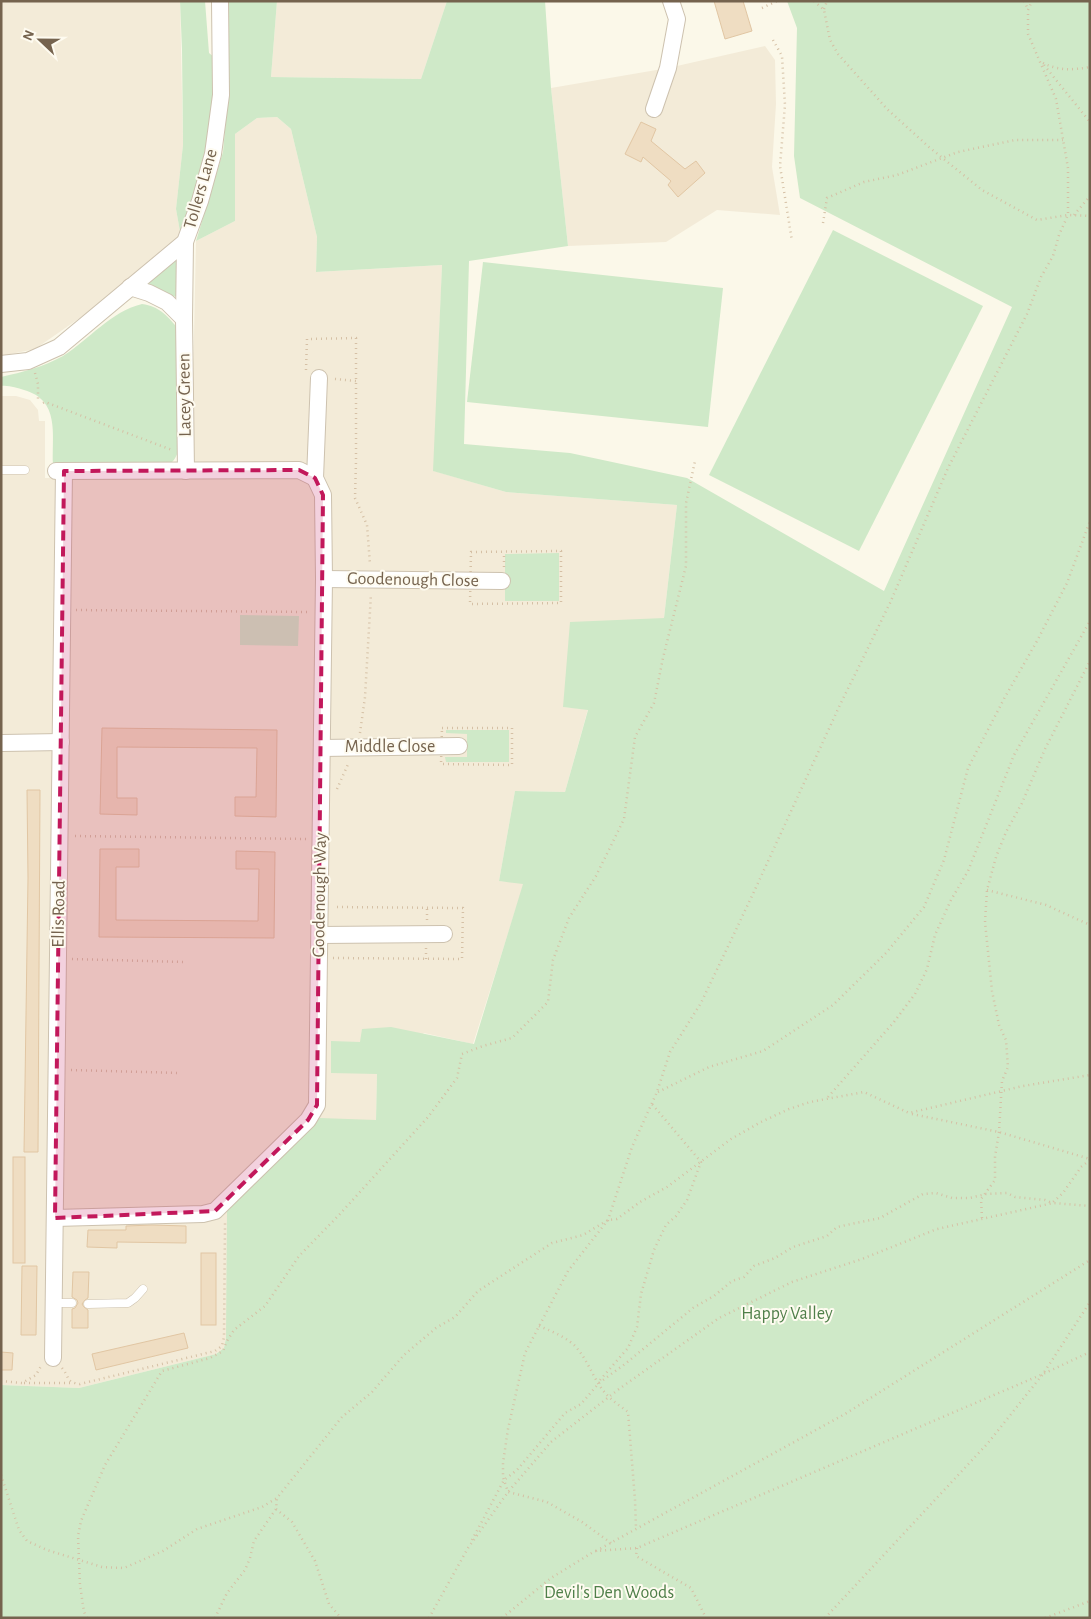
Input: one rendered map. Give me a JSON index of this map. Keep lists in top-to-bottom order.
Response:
{
  "streets": {
    "street": [
      "Tollers Lane",
      "Lacey Green",
      "Goodenough Close",
      "Middle Close",
      "Goodenough Way",
      "Ellis Road"
    ]
  },
  "crossings": [
    ["Tollers Lane", "Lacey Green"],
    ["Lacey Green", "Ellis Road"],
    ["Goodenough Close", "Goodenough Way"],
    ["Middle Close", "Goodenough Way"],
    ["Goodenough Way", "Ellis Road"]
  ],
  "parks": ["Happy Valley", "Devil's Den Woods"],
  "north": "left"
}
